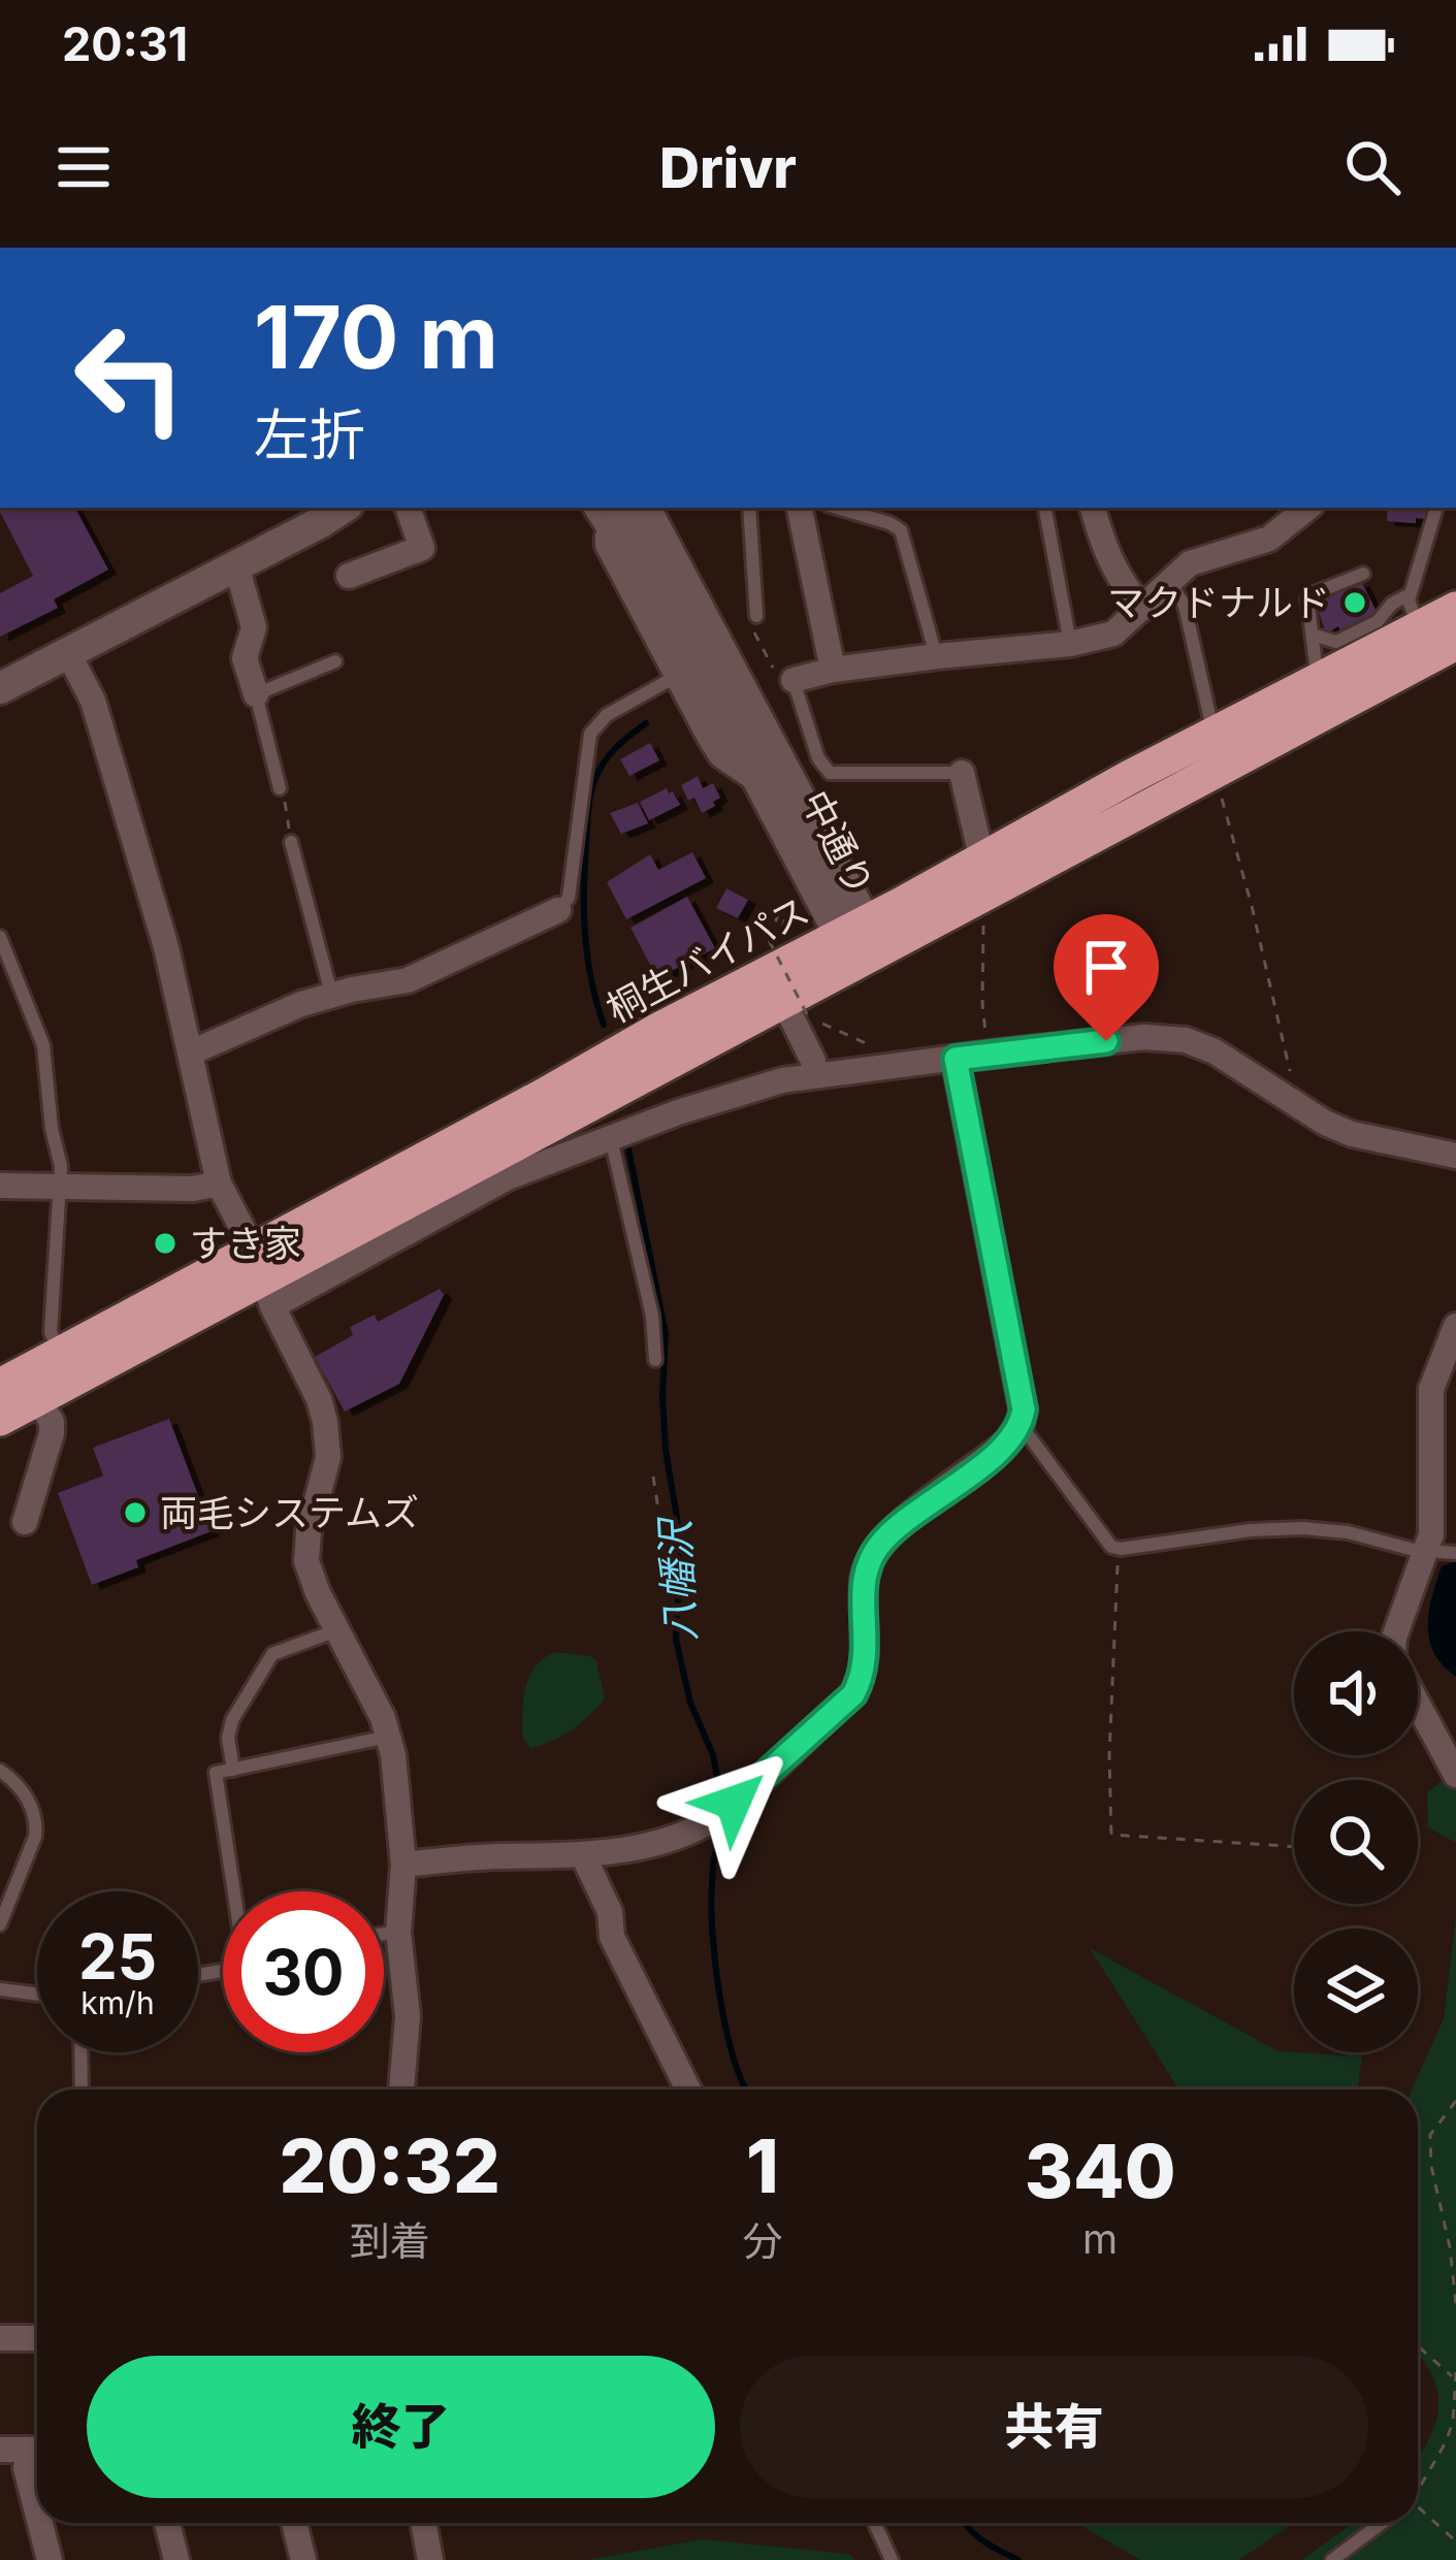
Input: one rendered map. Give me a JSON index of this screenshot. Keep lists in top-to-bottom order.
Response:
{
  "streets": {
    "highway": ["桐生バイパス"],
    "street": ["中通り"]
  },
  "crossings": [
    ["中通り", "桐生バイパス"]
  ],
  "water": ["八幡沢"],
  "places": ["マクドナルド", "すき家", "両毛システムズ"],
  "page": {
    "status": "20:31",
    "header": "Drivr",
    "turn": ["170 m", "左折"],
    "speed": "25 km/h",
    "limit": "30",
    "eta": [
      "20:32",
      "到着",
      "1",
      "分",
      "340",
      "m"
    ],
    "buttons": ["終了", "共有"]
  }
}
